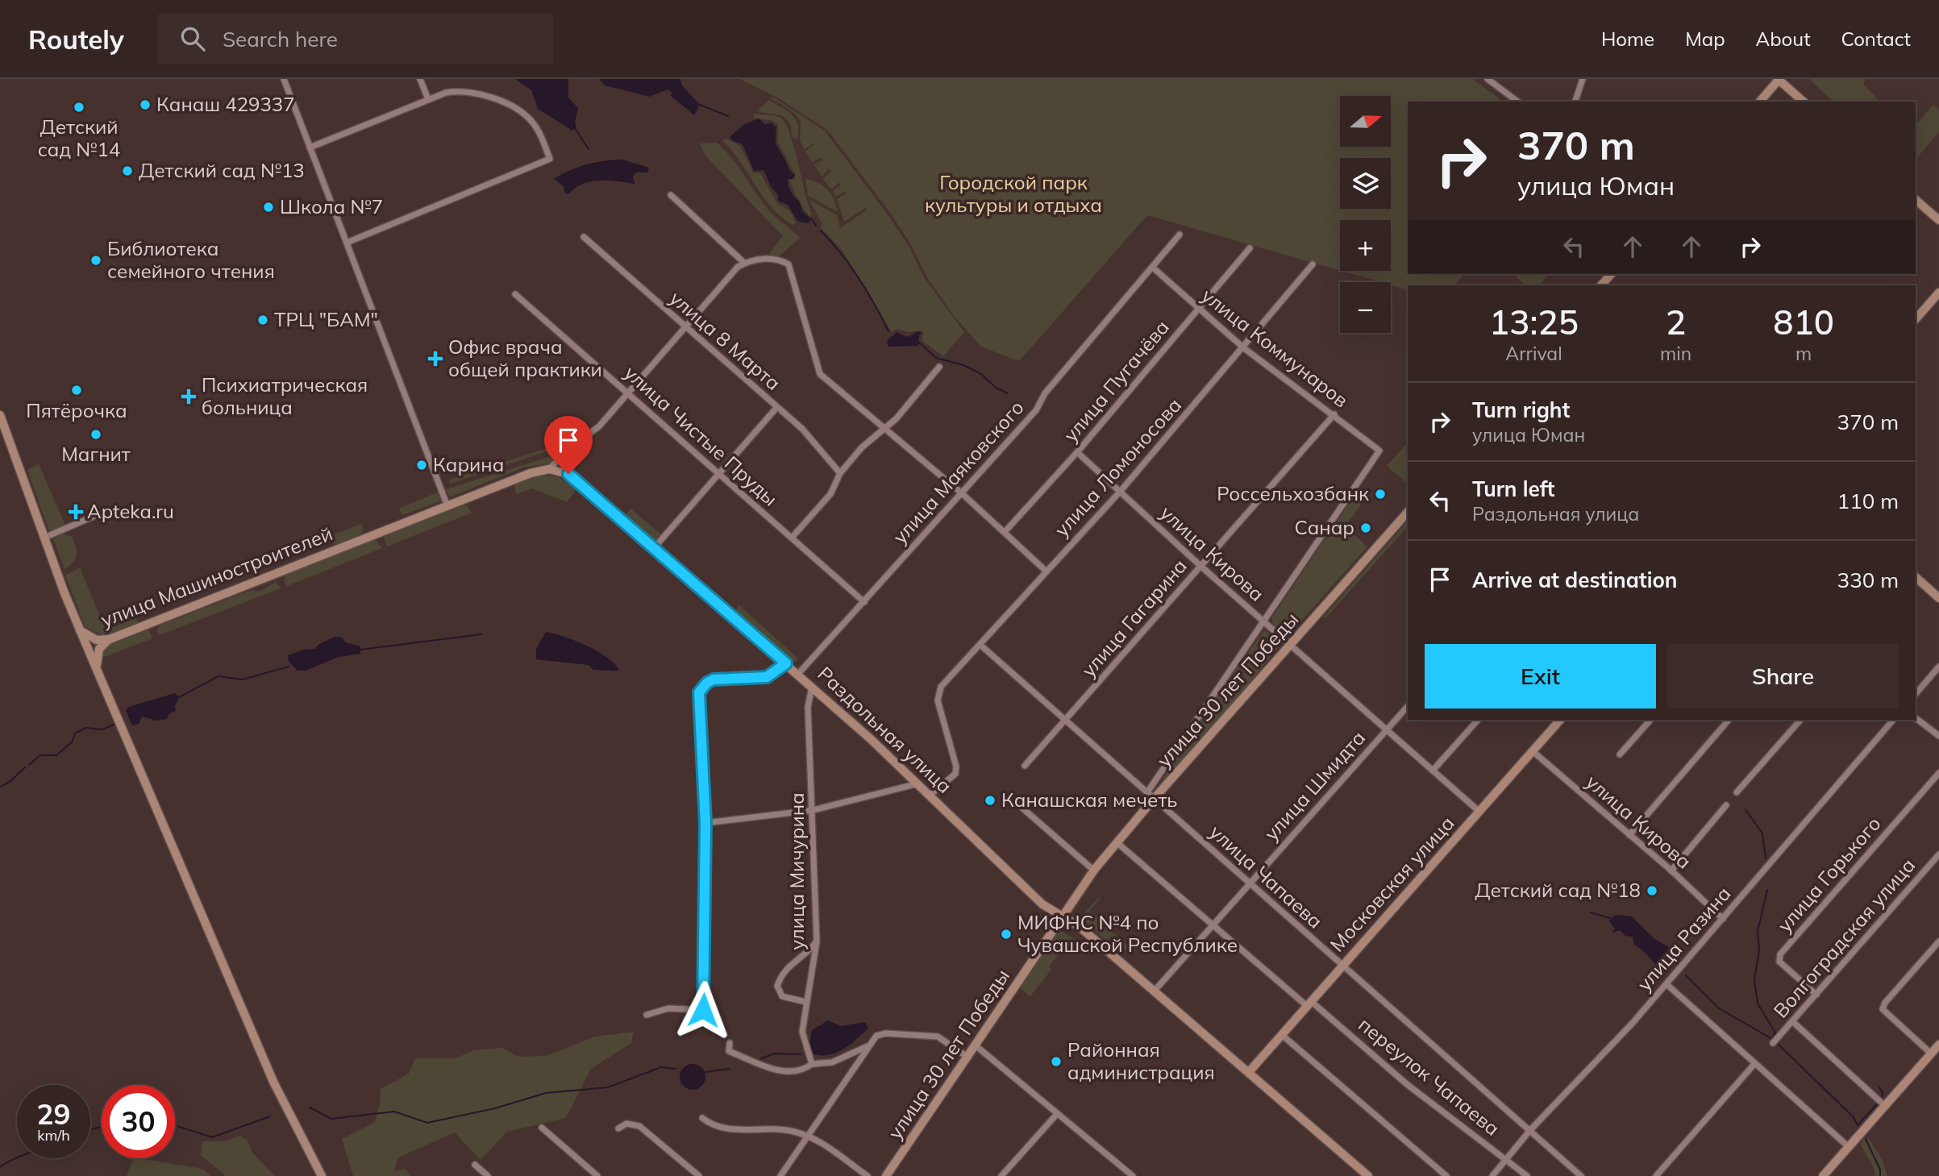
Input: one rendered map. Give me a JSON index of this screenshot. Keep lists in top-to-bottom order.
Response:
{
  "streets": {
    "street": [
      "улица 8 Марта",
      "улица Коммунаров",
      "улица Пугачёва",
      "улица Чистые Пруды",
      "улица Ломоносова",
      "улица Маяковского",
      "улица Кирова",
      "улица Машиностроителей",
      "улица Гагарина",
      "улица 30 лет Победы",
      "Раздольная улица",
      "улица Шмидта",
      "улица Мичурина",
      "улица Горького",
      "улица Чапаева",
      "Московская улица",
      "Волгоградская улица",
      "улица Разина",
      "переулок Чапаева"
    ]
  },
  "crossings": [
    ["улица Коммунаров", "улица Пугачёва"],
    ["улица Коммунаров", "улица Ломоносова"],
    ["улица Коммунаров", "улица Маяковского"],
    ["улица Коммунаров", "улица Гагарина"],
    ["улица Коммунаров", "улица 30 лет Победы"],
    ["улица Пугачёва", "улица Кирова"],
    ["улица Чистые Пруды", "улица Маяковского"],
    ["улица Ломоносова", "улица Кирова"],
    ["улица Ломоносова", "Раздольная улица"],
    ["улица Ломоносова", "улица Чапаева"],
    ["улица Маяковского", "Раздольная улица"],
    ["улица Кирова", "улица Гагарина"],
    ["улица Кирова", "улица 30 лет Победы"],
    ["улица Кирова", "улица Шмидта"],
    ["улица Кирова", "Московская улица"],
    ["улица Кирова", "улица Разина"],
    ["улица Машиностроителей", "Раздольная улица"],
    ["улица Гагарина", "улица Чапаева"],
    ["улица 30 лет Победы", "Раздольная улица"],
    ["улица 30 лет Победы", "улица Чапаева"],
    ["улица 30 лет Победы", "переулок Чапаева"],
    ["Раздольная улица", "улица Шмидта"],
    ["Раздольная улица", "улица Мичурина"],
    ["Раздольная улица", "Московская улица"],
    ["улица Шмидта", "улица Чапаева"],
    ["улица Шмидта", "переулок Чапаева"],
    ["улица Горького", "Волгоградская улица"],
    ["улица Чапаева", "Московская улица"],
    ["улица Чапаева", "улица Разина"],
    ["Московская улица", "переулок Чапаева"],
    ["улица Разина", "переулок Чапаева"]
  ],
  "parks": ["Городской парк культуры и отдыха"],
  "places": {
    "other": [
      "Канаш 429337",
      "Детский сад №14",
      "Детский сад №13",
      "Школа №7",
      "Библиотека семейного чтения",
      "ТРЦ \"БАМ\"",
      "Пятёрочка",
      "Магнит",
      "Карина",
      "Россельхозбанк",
      "Санар",
      "Канашская мечеть",
      "Детский сад №18",
      "МИФНС №4 по Чувашской Республике",
      "Районная администрация"
    ],
    "health": ["Офис врача общей практики", "Психиатрическая больница", "Apteka.ru"]
  },
  "north": "right",
  "page": {
    "header": "Routely",
    "search": "Search here",
    "nav": [
      "Home",
      "Map",
      "About",
      "Contact"
    ],
    "map_buttons": ["+", "−"],
    "turn": ["370 m", "улица Юман"],
    "eta": [
      "13:25",
      "Arrival",
      "2",
      "min",
      "810",
      "m"
    ],
    "list": [
      {
        "name": "Turn right",
        "note": "улица Юман",
        "value": "370 m"
      },
      {
        "name": "Turn left",
        "note": "Раздольная улица",
        "value": "110 m"
      },
      {
        "name": "Arrive at destination",
        "value": "330 m"
      }
    ],
    "buttons": ["Exit", "Share"],
    "speed": "29 km/h",
    "limit": "30"
  }
}
